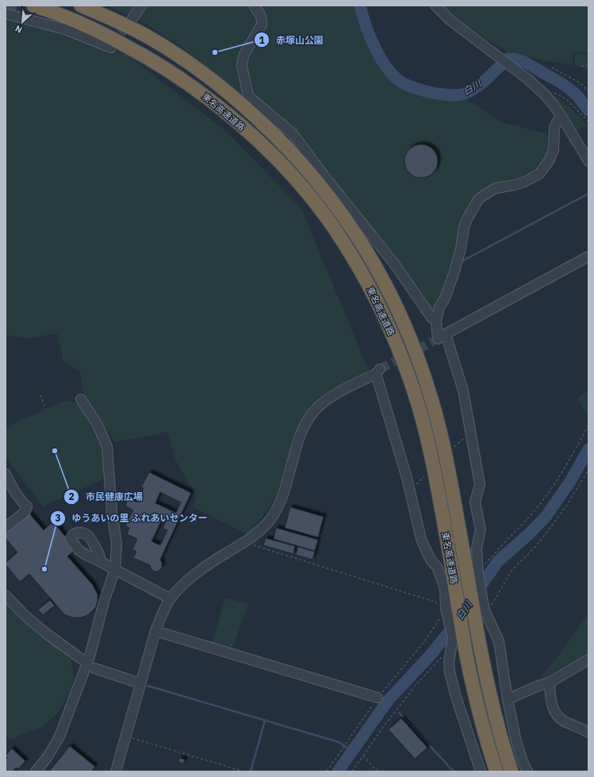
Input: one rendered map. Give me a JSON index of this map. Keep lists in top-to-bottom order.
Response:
{
  "streets": {
    "highway": ["東名高速道路"]
  },
  "water": ["白川"],
  "places": ["赤塚山公園", "市民健康広場", "ゆうあいの里 ふれあいセンター"],
  "north": "bottom left"
}
